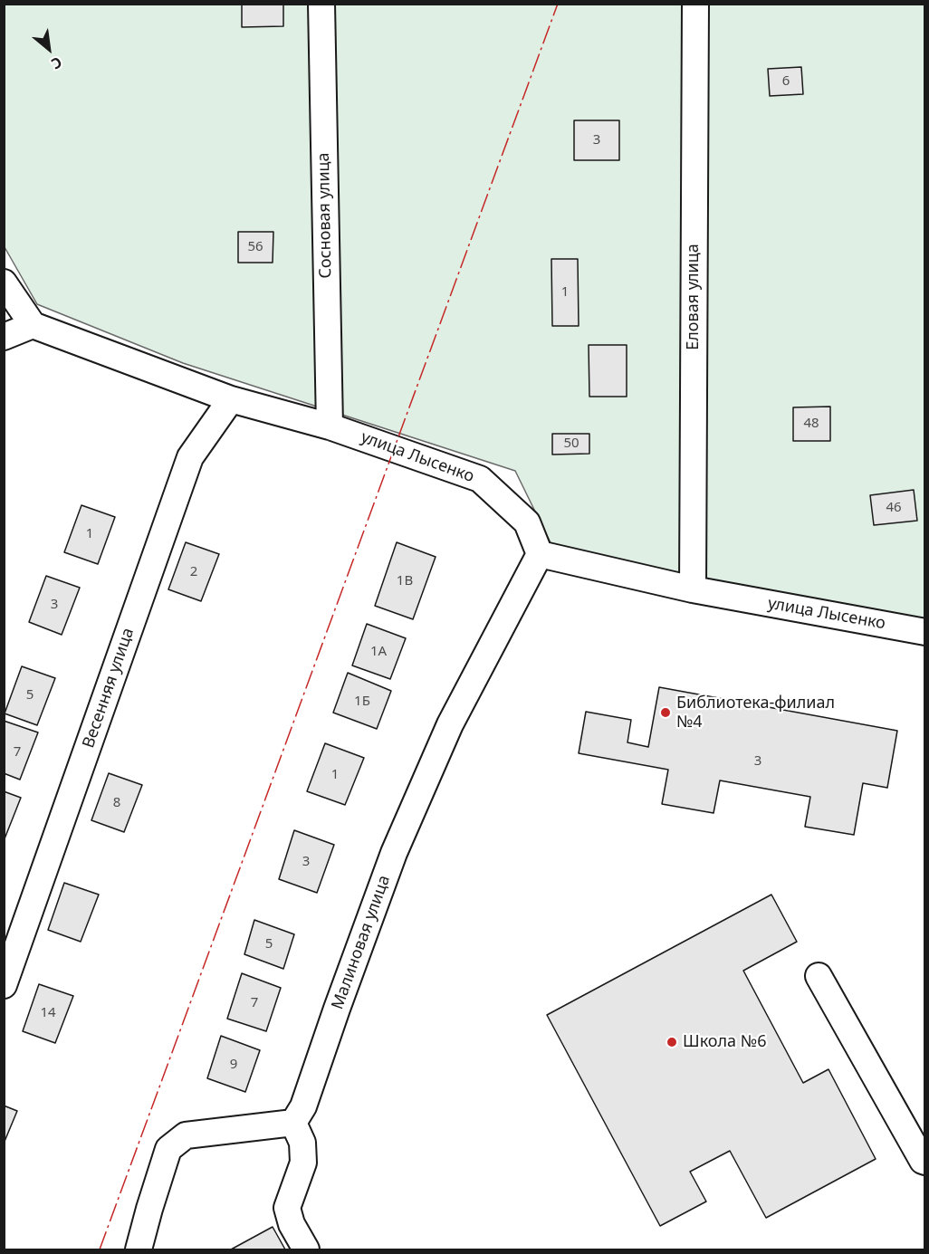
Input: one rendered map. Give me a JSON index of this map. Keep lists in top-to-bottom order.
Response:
{
  "streets": {
    "street": [
      "Сосновая улица",
      "Еловая улица",
      "улица Лысенко",
      "Весенняя улица",
      "Малиновая улица"
    ]
  },
  "crossings": [
    ["Сосновая улица", "улица Лысенко"],
    ["Еловая улица", "улица Лысенко"],
    ["улица Лысенко", "Весенняя улица"],
    ["улица Лысенко", "Малиновая улица"]
  ],
  "places": ["Библиотека-филиал №4", "Школа №6"],
  "house_numbers": [
    "6",
    "3",
    "56",
    "1",
    "48",
    "50",
    "46",
    "1",
    "2",
    "1В",
    "3",
    "1А",
    "5",
    "1Б",
    "7",
    "3",
    "1",
    "8",
    "3",
    "5",
    "7",
    "14",
    "9"
  ],
  "north": "bottom right"
}
